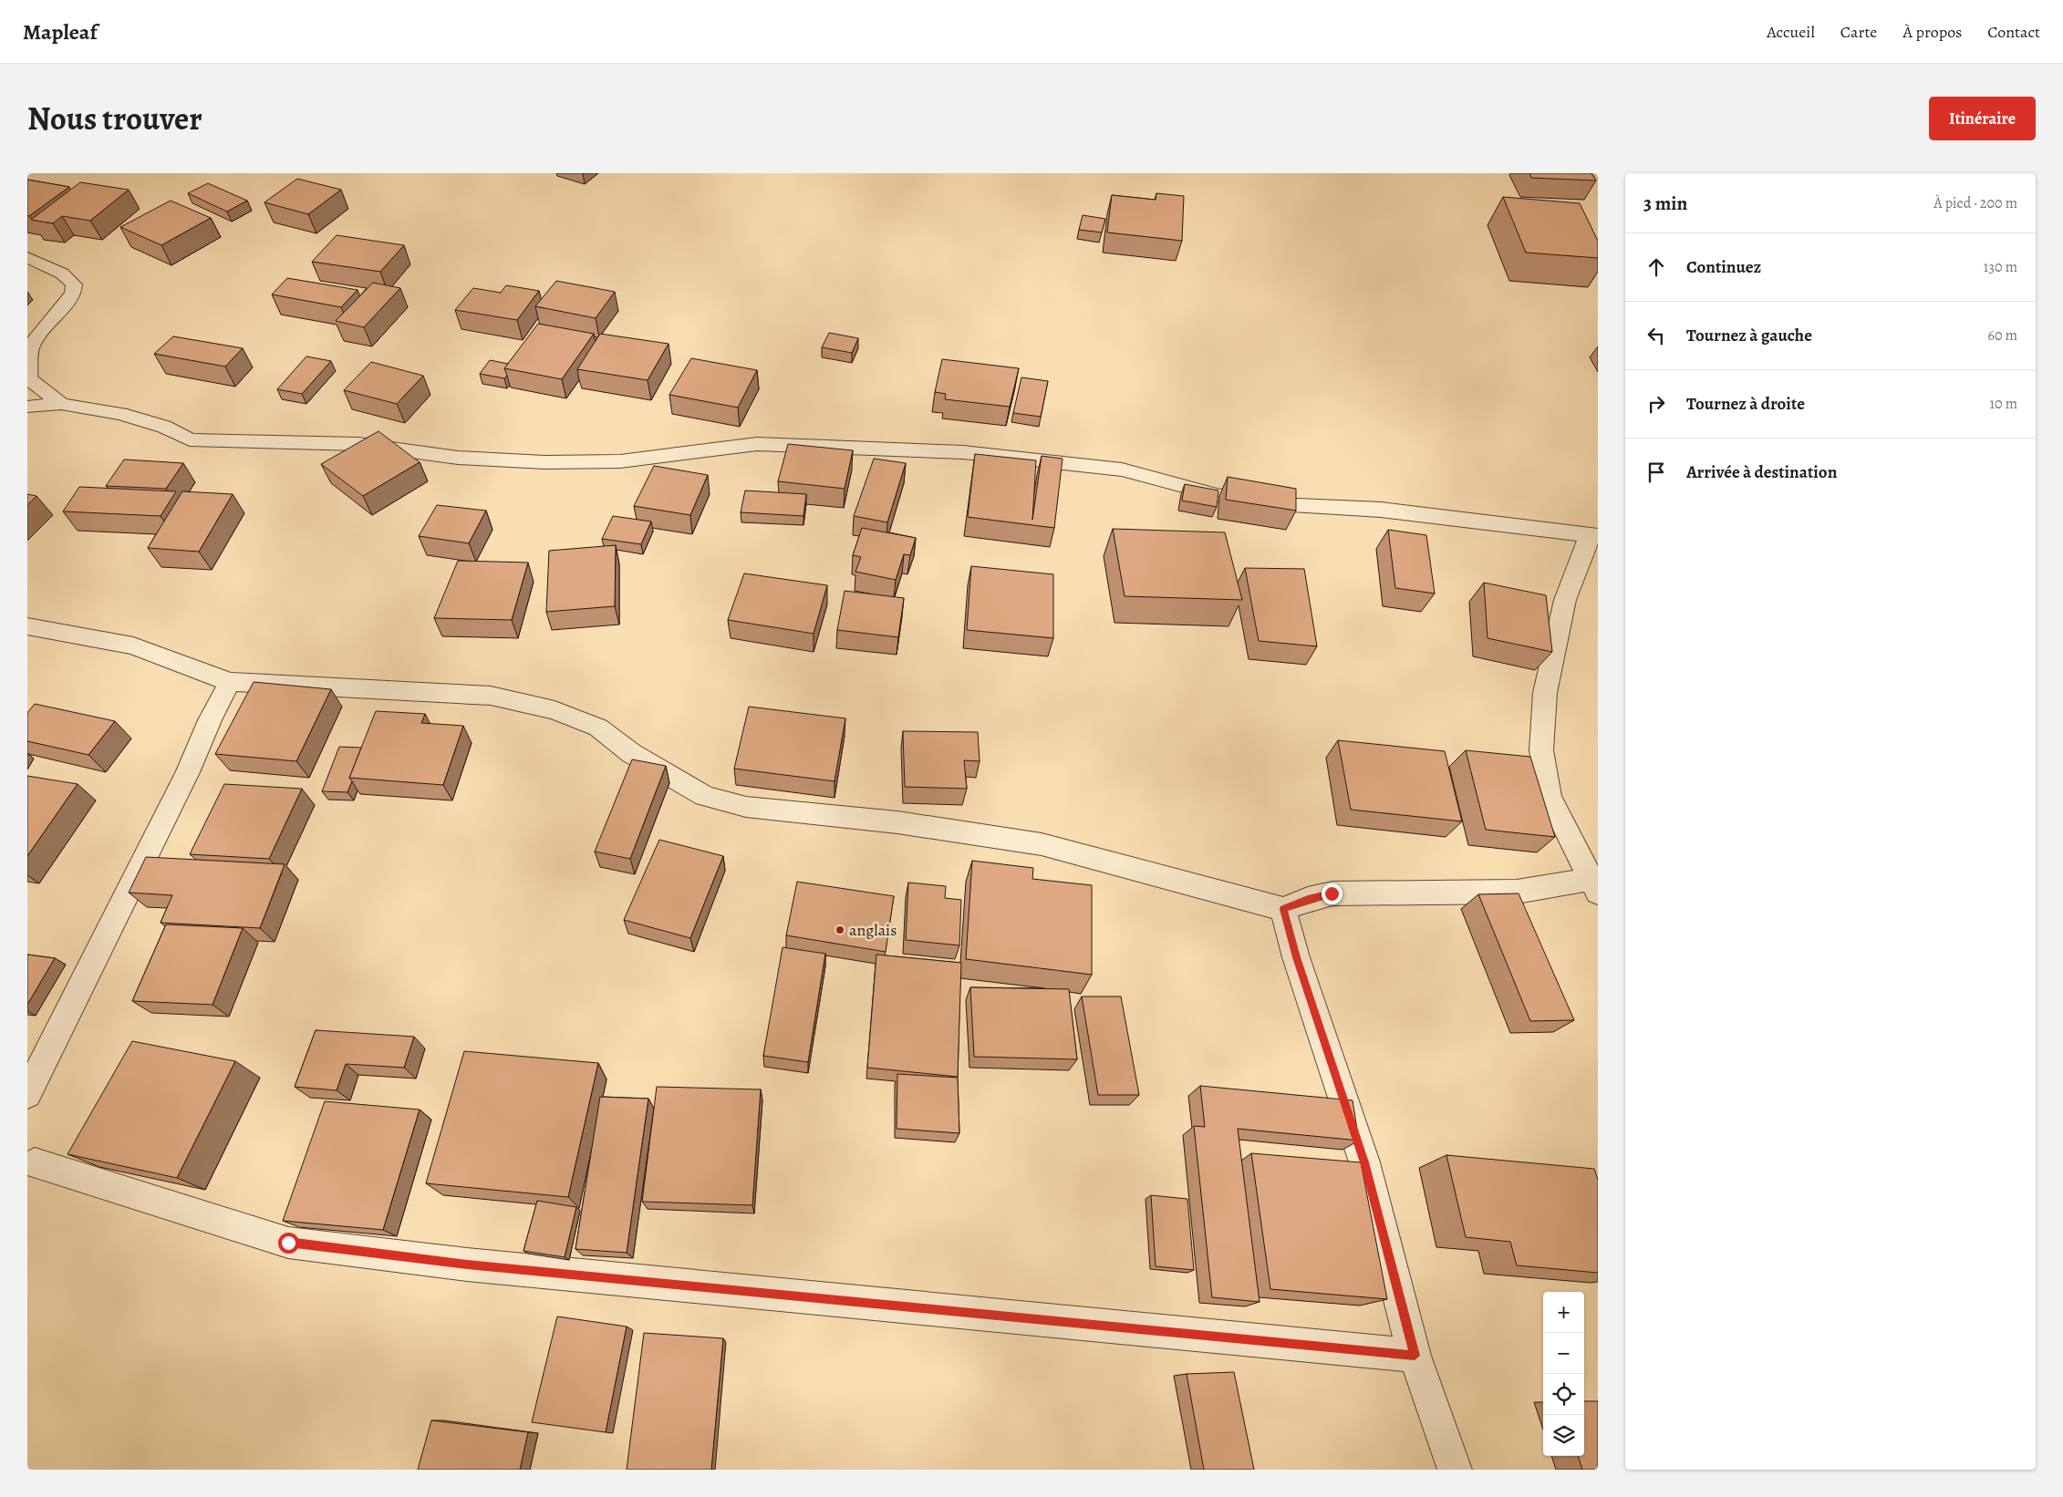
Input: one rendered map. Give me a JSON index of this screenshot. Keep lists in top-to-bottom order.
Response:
{
  "places": ["anglais"],
  "page": {
    "header": "Mapleaf",
    "nav": [
      "Accueil",
      "Carte",
      "À propos",
      "Contact"
    ],
    "title": "Nous trouver",
    "buttons": "Itinéraire",
    "heading": ["3 min", "À pied · 200 m"],
    "list": [
      ["Continuez", "130 m"],
      ["Tournez à gauche", "60 m"],
      ["Tournez à droite", "10 m"],
      "Arrivée à destination"
    ],
    "map_buttons": ["+", "−"]
  }
}
